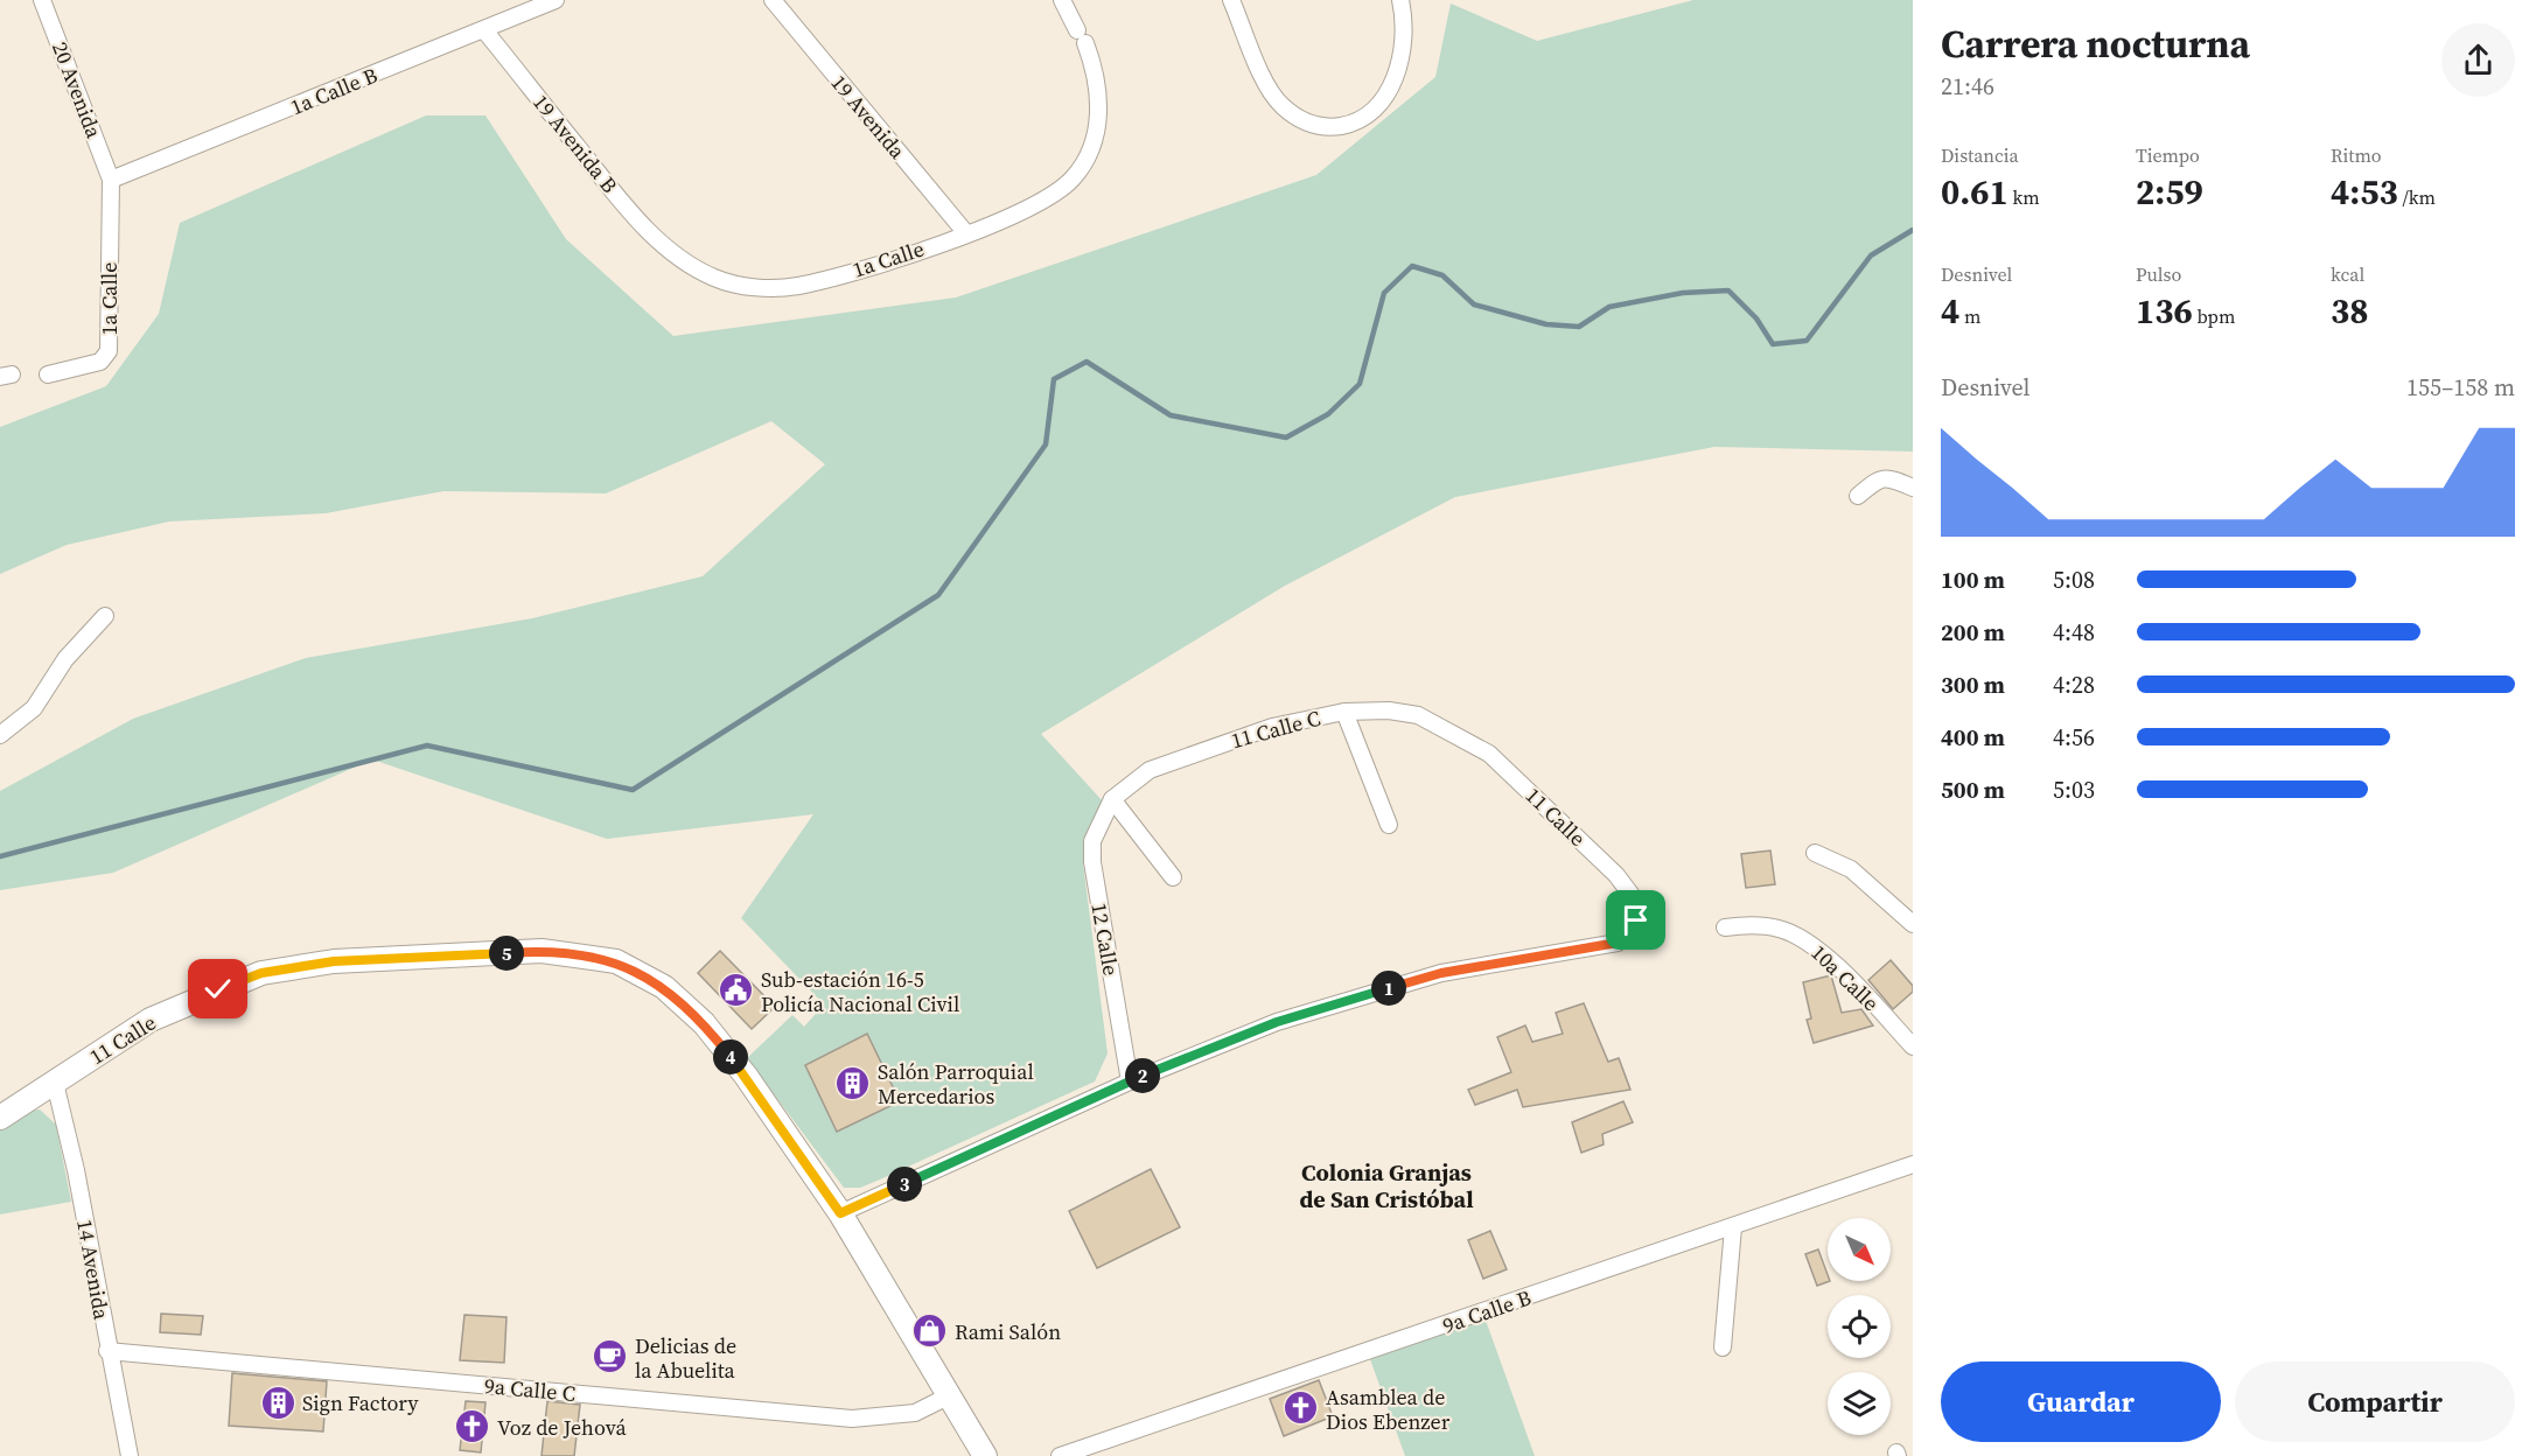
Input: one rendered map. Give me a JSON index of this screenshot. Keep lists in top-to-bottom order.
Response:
{
  "streets": {
    "street": [
      "20 Avenida",
      "1a Calle B",
      "19 Avenida",
      "19 Avenida B",
      "1a Calle",
      "11 Calle C",
      "11 Calle",
      "12 Calle",
      "10a Calle",
      "14 Avenida",
      "9a Calle B",
      "9a Calle C"
    ]
  },
  "crossings": [
    ["20 Avenida", "1a Calle B"],
    ["20 Avenida", "1a Calle"],
    ["1a Calle B", "19 Avenida B"],
    ["1a Calle B", "1a Calle"],
    ["19 Avenida", "1a Calle"],
    ["19 Avenida B", "1a Calle"],
    ["11 Calle C", "11 Calle"],
    ["11 Calle C", "12 Calle"],
    ["11 Calle", "12 Calle"],
    ["11 Calle", "14 Avenida"],
    ["11 Calle", "9a Calle C"],
    ["14 Avenida", "9a Calle C"]
  ],
  "districts": ["Colonia Granjas de San Cristóbal"],
  "places": {
    "public building": ["Sub-estación 16-5 Policía Nacional Civil"],
    "building": ["Salón Parroquial Mercedarios", "Sign Factory"],
    "shop": ["Rami Salón"],
    "cafe": ["Delicias de la Abuelita"],
    "church": ["Asamblea de Dios Ebenzer", "Voz de Jehová"]
  },
  "north": "bottom right",
  "page": {
    "heading": ["Carrera nocturna", "21:46"],
    "stats": [
      ["Distancia", "0.61 km"],
      ["Tiempo", "2:59"],
      ["Ritmo", "4:53 /km"],
      ["Desnivel", "4 m"],
      ["Pulso", "136 bpm"],
      ["kcal", "38"]
    ],
    "chart": ["Desnivel", "155–158 m"],
    "list": [
      {
        "name": "100 m",
        "note": "5:08"
      },
      {
        "name": "200 m",
        "note": "4:48"
      },
      {
        "name": "300 m",
        "note": "4:28"
      },
      {
        "name": "400 m",
        "note": "4:56"
      },
      {
        "name": "500 m",
        "note": "5:03"
      }
    ],
    "pins": [
      "5",
      "1",
      "4",
      "2",
      "3"
    ],
    "buttons": ["Guardar", "Compartir"]
  }
}
